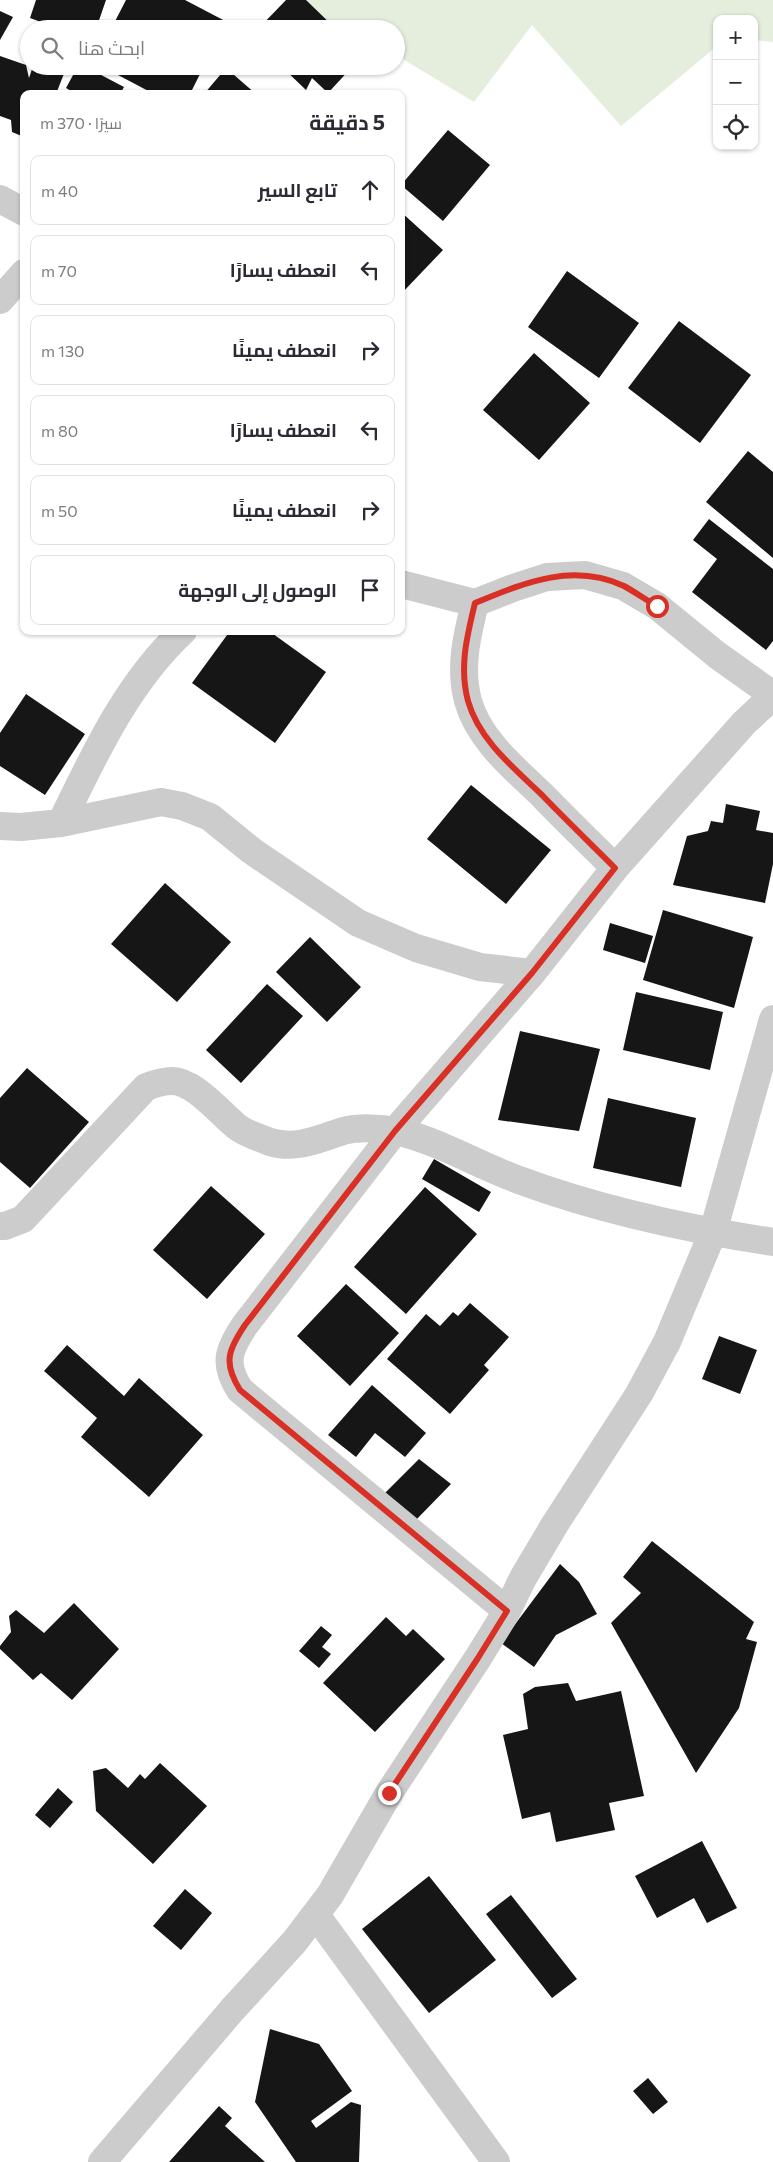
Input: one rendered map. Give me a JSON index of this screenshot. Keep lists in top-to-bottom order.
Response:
{
  "page": {
    "map_buttons": ["+", "−"],
    "search": "ابحث هنا",
    "heading": ["5 دقيقة", "سيرًا · 370 m"],
    "list": [
      ["تابع السير", "40 m"],
      ["انعطف يسارًا", "70 m"],
      ["انعطف يمينًا", "130 m"],
      ["انعطف يسارًا", "80 m"],
      ["انعطف يمينًا", "50 m"],
      "الوصول إلى الوجهة"
    ]
  }
}
